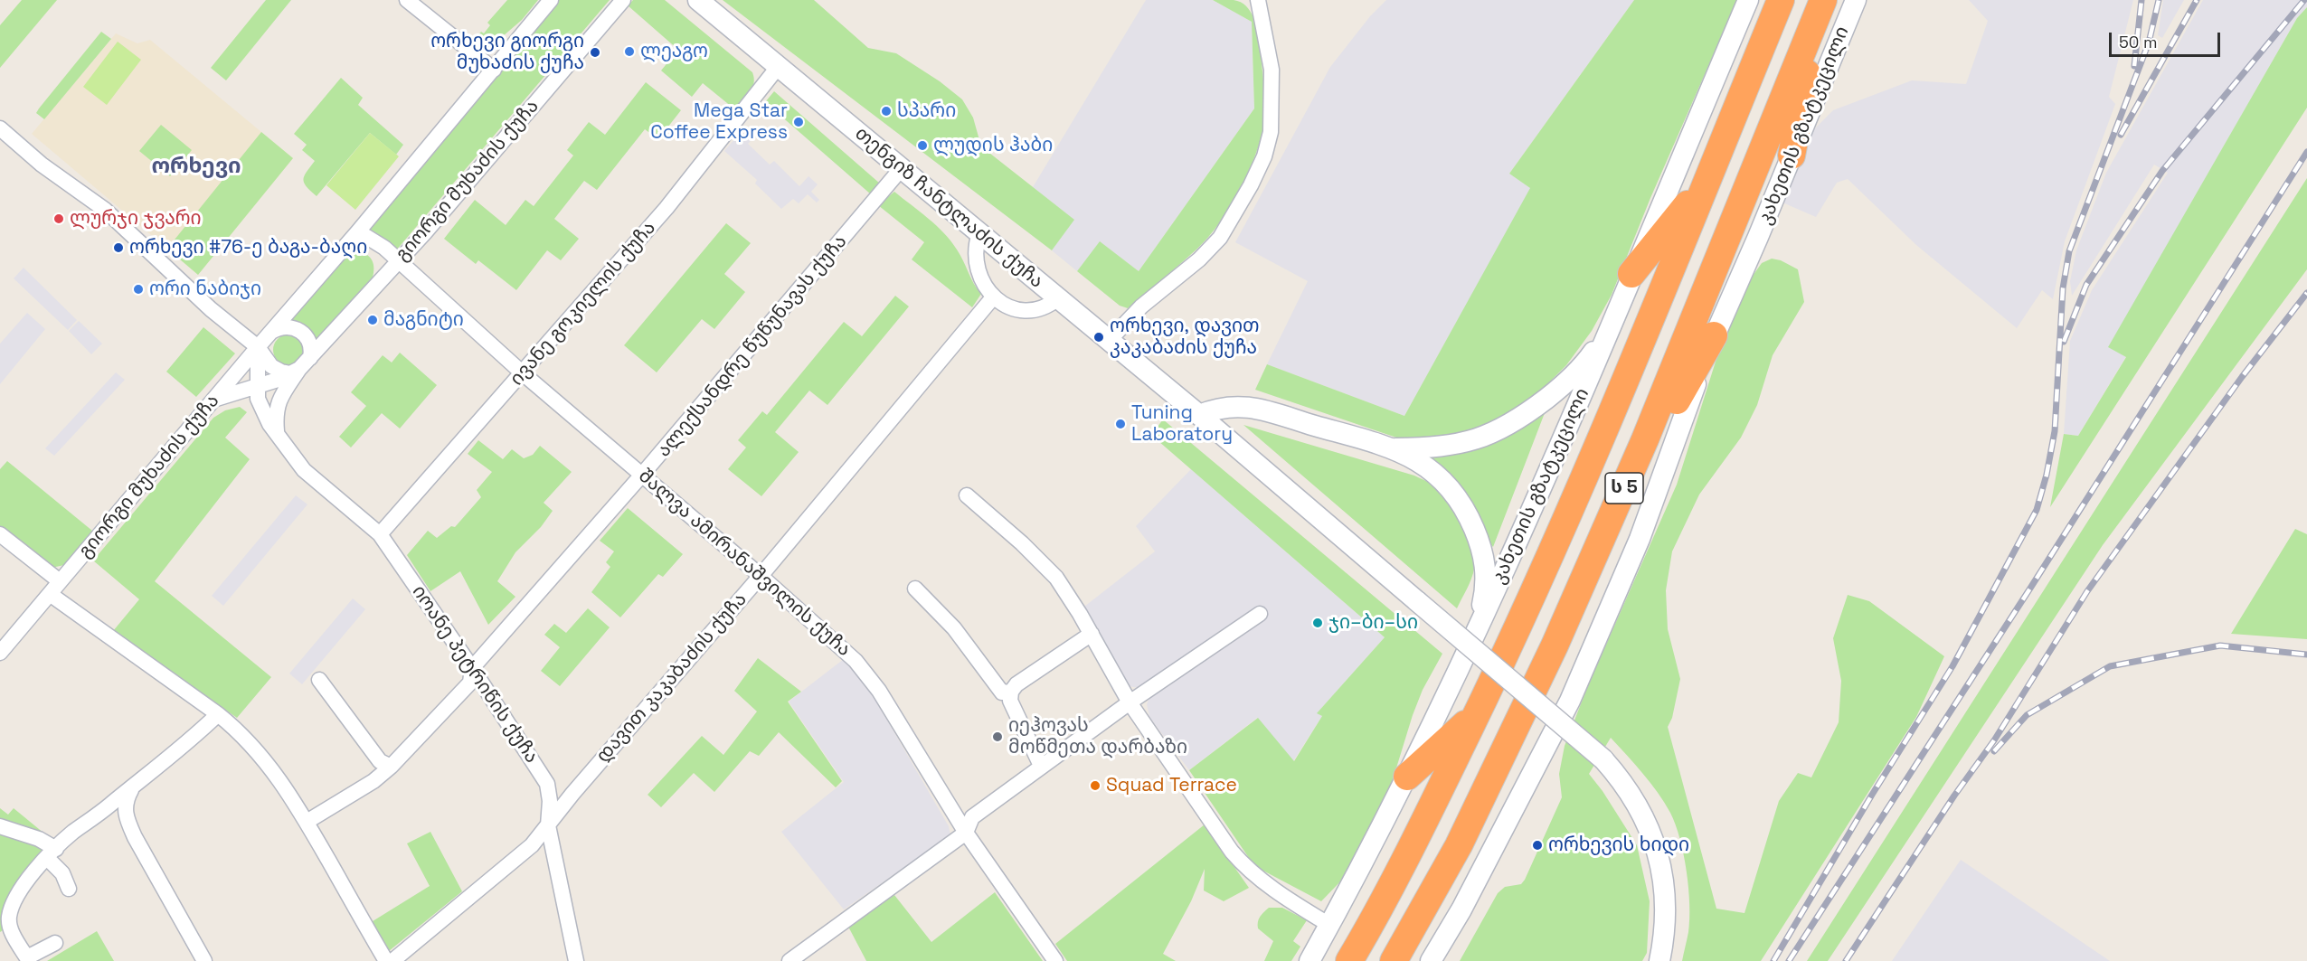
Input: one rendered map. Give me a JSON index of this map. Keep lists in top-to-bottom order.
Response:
{
  "streets": {
    "highway": ["კახეთის გზატკეცილი", "ს 5"],
    "street": [
      "გიორგი მუხაძის ქუჩა",
      "თენგიზ ჩანტლაძის ქუჩა",
      "ივანე გოკიელის ქუჩა",
      "ალექსანდრე წუწუნავას ქუჩა",
      "შალვა ამირანაშვილის ქუჩა",
      "იოანე პეტრიწის ქუჩა",
      "დავით კაკაბაძის ქუჩა"
    ]
  },
  "crossings": [
    ["გიორგი მუხაძის ქუჩა", "შალვა ამირანაშვილის ქუჩა"],
    ["გიორგი მუხაძის ქუჩა", "იოანე პეტრიწის ქუჩა"],
    ["თენგიზ ჩანტლაძის ქუჩა", "ივანე გოკიელის ქუჩა"],
    ["თენგიზ ჩანტლაძის ქუჩა", "ალექსანდრე წუწუნავას ქუჩა"],
    ["ივანე გოკიელის ქუჩა", "შალვა ამირანაშვილის ქუჩა"],
    ["ივანე გოკიელის ქუჩა", "იოანე პეტრიწის ქუჩა"],
    ["ალექსანდრე წუწუნავას ქუჩა", "შალვა ამირანაშვილის ქუჩა"],
    ["ალექსანდრე წუწუნავას ქუჩა", "იოანე პეტრიწის ქუჩა"],
    ["შალვა ამირანაშვილის ქუჩა", "დავით კაკაბაძის ქუჩა"],
    ["იოანე პეტრიწის ქუჩა", "დავით კაკაბაძის ქუჩა"]
  ],
  "districts": ["ორხევი"],
  "places": [
    "ლეაგო",
    "ორხევი გიორგი მუხაძის ქუჩა",
    "სპარი",
    "Mega Star Coffee Express",
    "ლუდის ჰაბი",
    "ლურჯი ჯვარი",
    "ორხევი #76-ე ბაგა-ბაღი",
    "ორი ნაბიჯი",
    "მაგნიტი",
    "ორხევი, დავით კაკაბაძის ქუჩა",
    "Tuning Laboratory",
    "ჯი–ბი–სი",
    "იეჰოვას მოწმეთა დარბაზი",
    "Squad Terrace",
    "ორხევის ხიდი"
  ],
  "scale_bar": "50 m"
}
